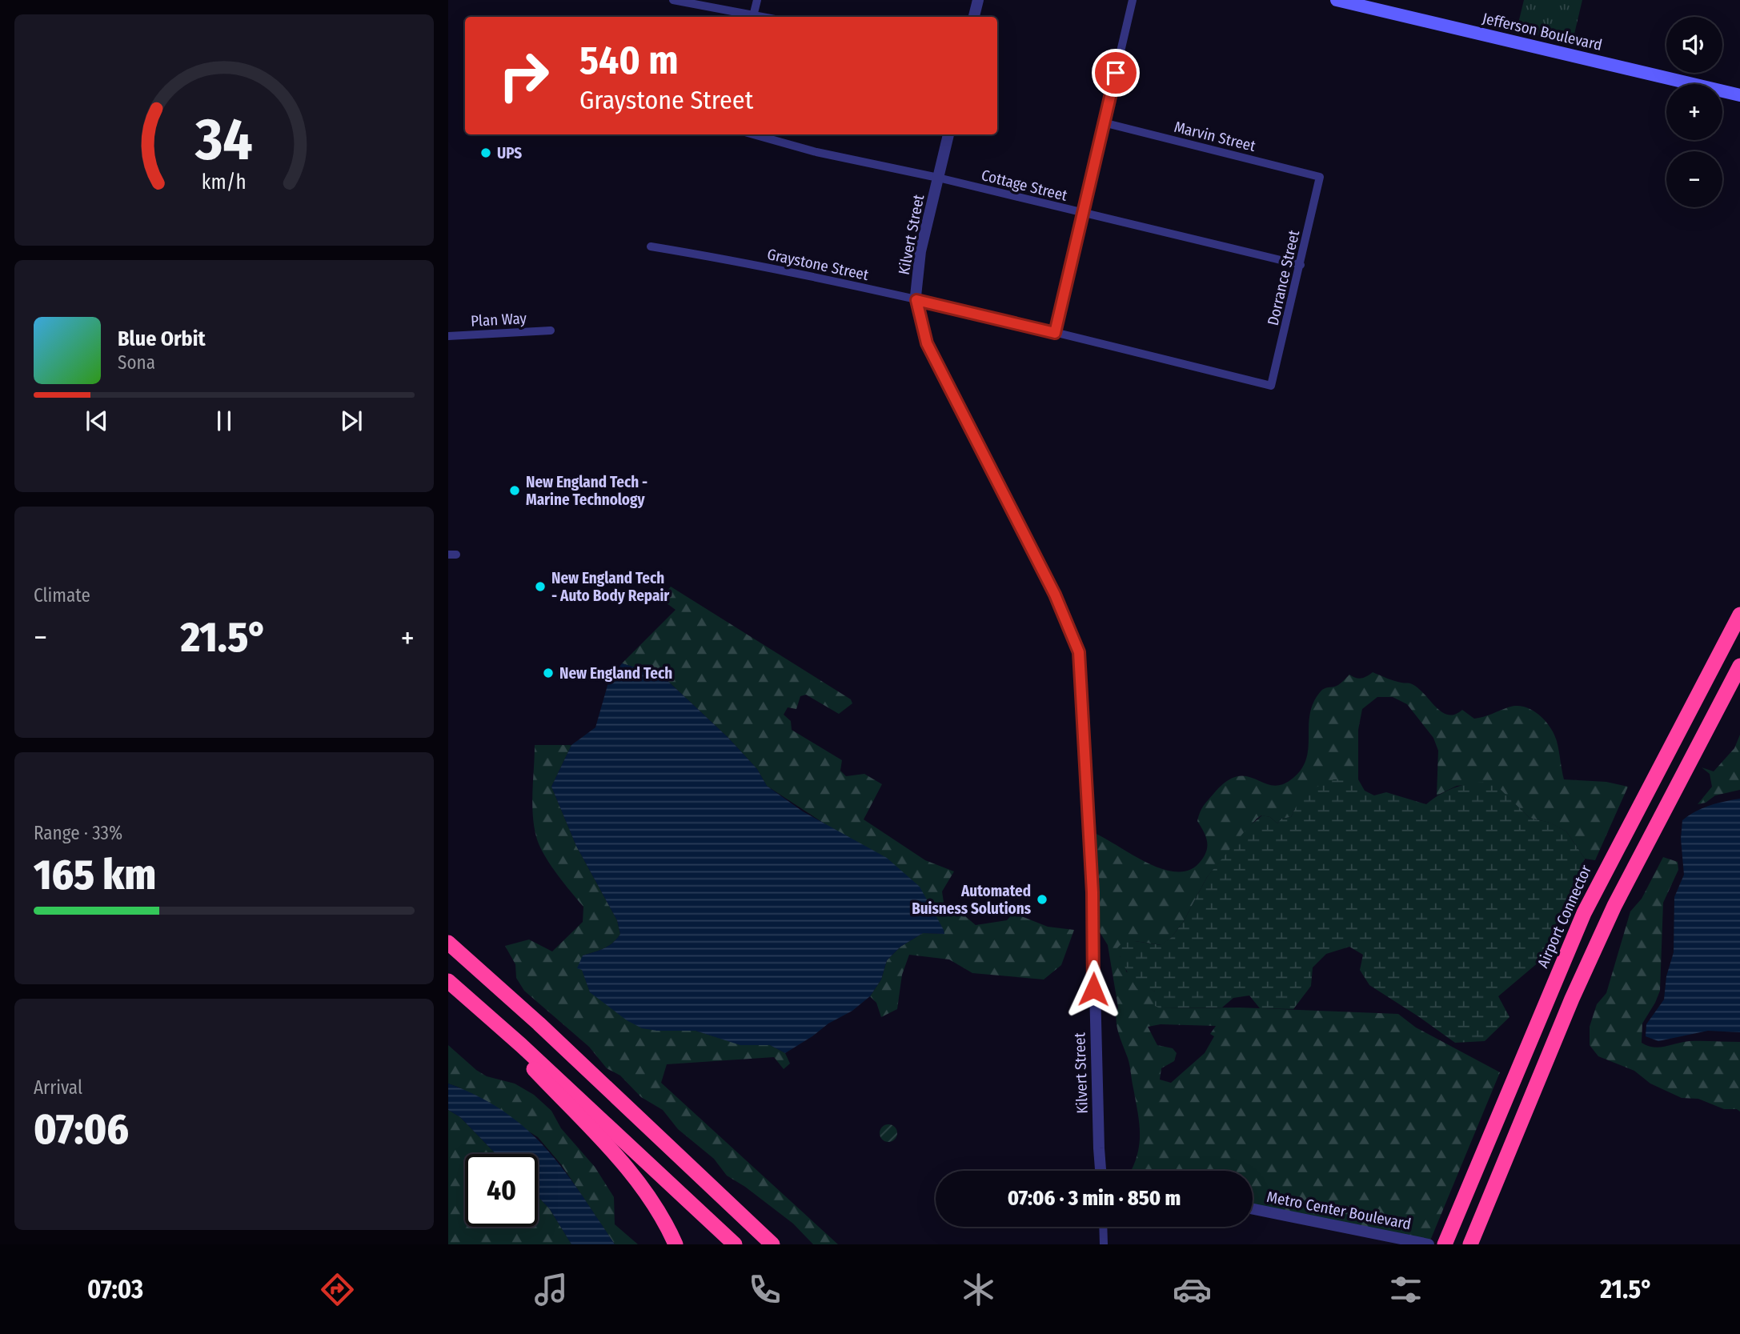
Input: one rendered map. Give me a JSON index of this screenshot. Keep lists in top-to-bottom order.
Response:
{
  "streets": {
    "highway": ["Airport Connector"],
    "main road": ["Jefferson Boulevard"],
    "street": [
      "Marvin Street",
      "Cottage Street",
      "Kilvert Street",
      "Graystone Street",
      "Dorrance Street",
      "Plan Way",
      "Metro Center Boulevard"
    ]
  },
  "crossings": [
    ["Marvin Street", "Dorrance Street"],
    ["Cottage Street", "Kilvert Street"],
    ["Cottage Street", "Dorrance Street"],
    ["Kilvert Street", "Graystone Street"],
    ["Graystone Street", "Dorrance Street"]
  ],
  "places": [
    "UPS",
    "New England Tech - Marine Technology",
    "New England Tech - Auto Body Repair",
    "New England Tech",
    "Automated Buisness Solutions"
  ],
  "page": {
    "map_buttons": ["+", "−"],
    "turn": ["540 m", "Graystone Street"],
    "song": ["Blue Orbit", "Sona"],
    "tile": [
      "Climate",
      ["Range · 33%", "165 km"],
      ["Arrival", "07:06"]
    ],
    "heat": ["−", "21.5°", "+"],
    "limit": "40",
    "trip": "07:06 · 3 min · 850 m",
    "tabs": ["07:03", "21.5°"],
    "gauge": ["34", "km/h"]
  }
}
